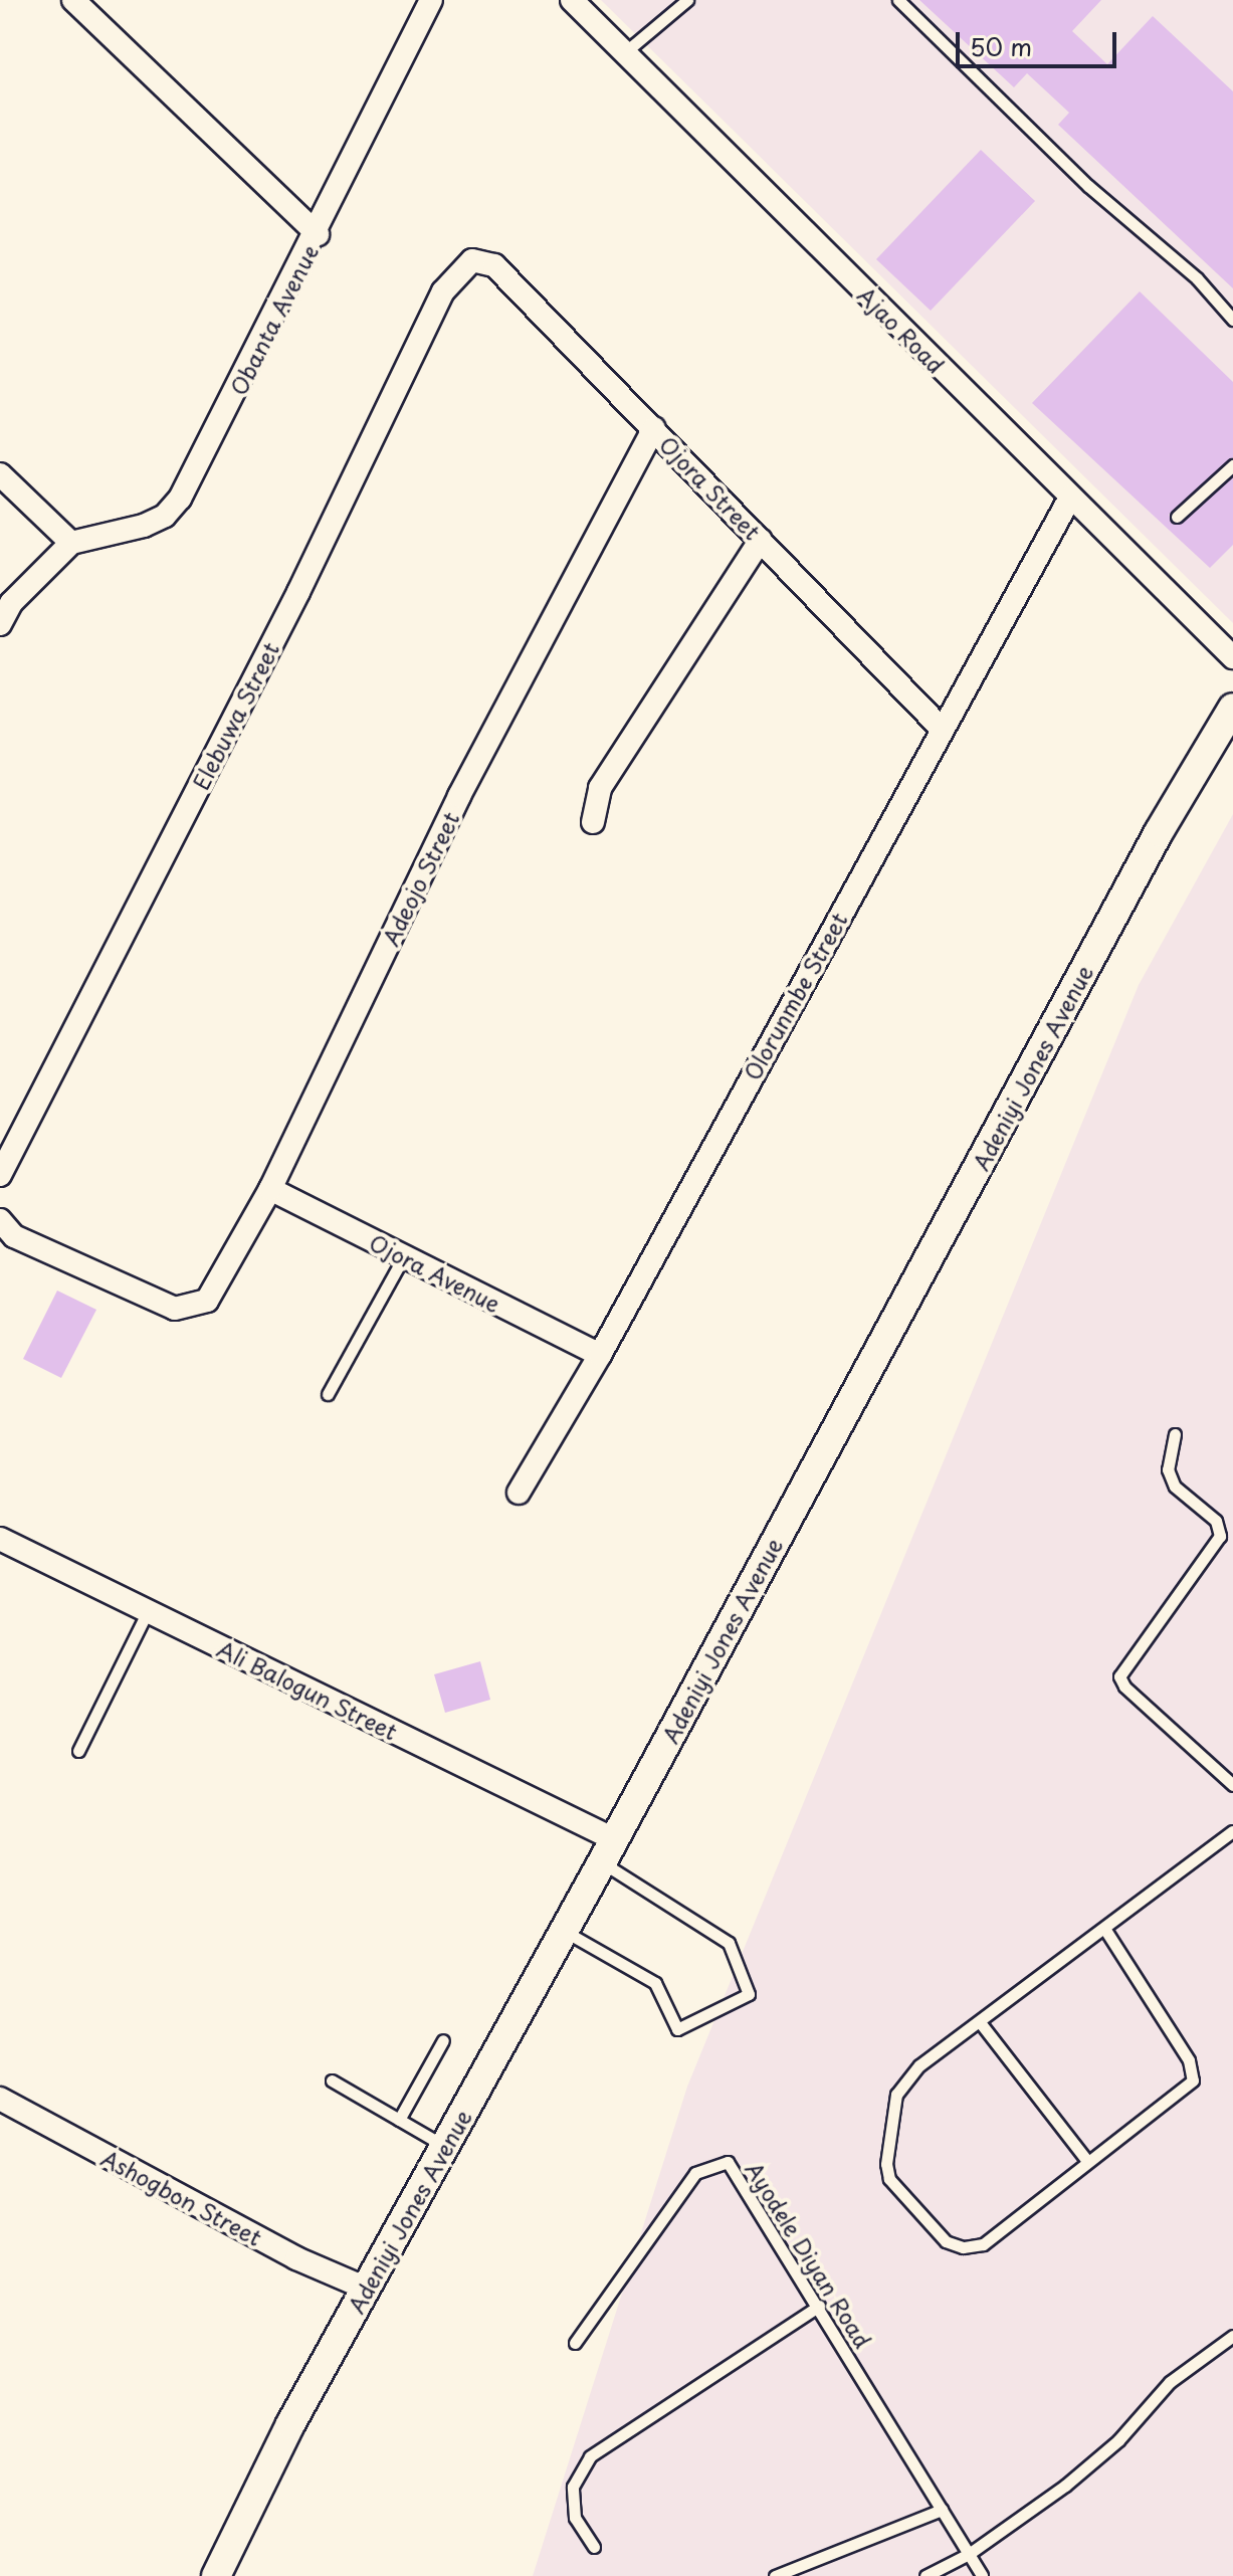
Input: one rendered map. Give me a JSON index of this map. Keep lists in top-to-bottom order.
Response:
{
  "streets": {
    "street": [
      "Obanta Avenue",
      "Ajao Road",
      "Ojora Street",
      "Elebuwa Street",
      "Adeojo Street",
      "Olorunmbe Street",
      "Adeniyi Jones Avenue",
      "Ojora Avenue",
      "Ali Balogun Street",
      "Ashogbon Street"
    ],
    "lane": ["Ayodele Diyan Road"]
  },
  "crossings": [
    ["Ajao Road", "Olorunmbe Street"],
    ["Ojora Street", "Elebuwa Street"],
    ["Ojora Street", "Adeojo Street"],
    ["Ojora Street", "Olorunmbe Street"],
    ["Adeojo Street", "Ojora Avenue"],
    ["Olorunmbe Street", "Ojora Avenue"],
    ["Adeniyi Jones Avenue", "Ali Balogun Street"],
    ["Adeniyi Jones Avenue", "Ashogbon Street"]
  ],
  "scale_bar": "50 m"
}
